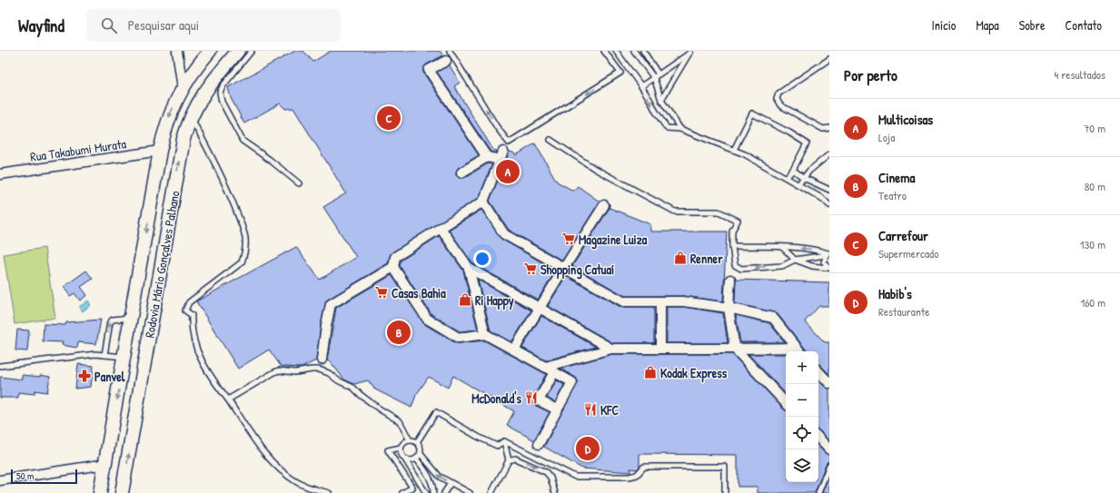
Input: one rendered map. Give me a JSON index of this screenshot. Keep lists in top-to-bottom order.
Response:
{
  "streets": {
    "main road": ["Rodovia Mário Gonçalves Palhano"],
    "street": ["Rua Takabumi Murata"]
  },
  "crossings": [
    ["Rua Takabumi Murata", "Rodovia Mário Gonçalves Palhano"]
  ],
  "places": {
    "supermarket": ["Magazine Luiza", "Shopping Catuaí", "Casas Bahia"],
    "shop": ["Renner", "Ri Happy", "Kodak Express"],
    "pharmacy": ["Panvel"],
    "restaurant": ["McDonald's", "KFC"]
  },
  "scale_bar": "50 m",
  "page": {
    "header": "Wayfind",
    "search": "Pesquisar aqui",
    "nav": [
      "Início",
      "Mapa",
      "Sobre",
      "Contato"
    ],
    "heading": ["Por perto", "4 resultados"],
    "list": [
      {
        "mark": "A",
        "name": "Multicoisas",
        "note": "Loja",
        "value": "70 m"
      },
      {
        "mark": "B",
        "name": "Cinema",
        "note": "Teatro",
        "value": "80 m"
      },
      {
        "mark": "C",
        "name": "Carrefour",
        "note": "Supermercado",
        "value": "130 m"
      },
      {
        "mark": "D",
        "name": "Habib's",
        "note": "Restaurante",
        "value": "160 m"
      }
    ],
    "pins": [
      "C",
      "A",
      "B",
      "D"
    ],
    "map_buttons": ["+", "−"],
    "scale": "50 m"
  }
}
